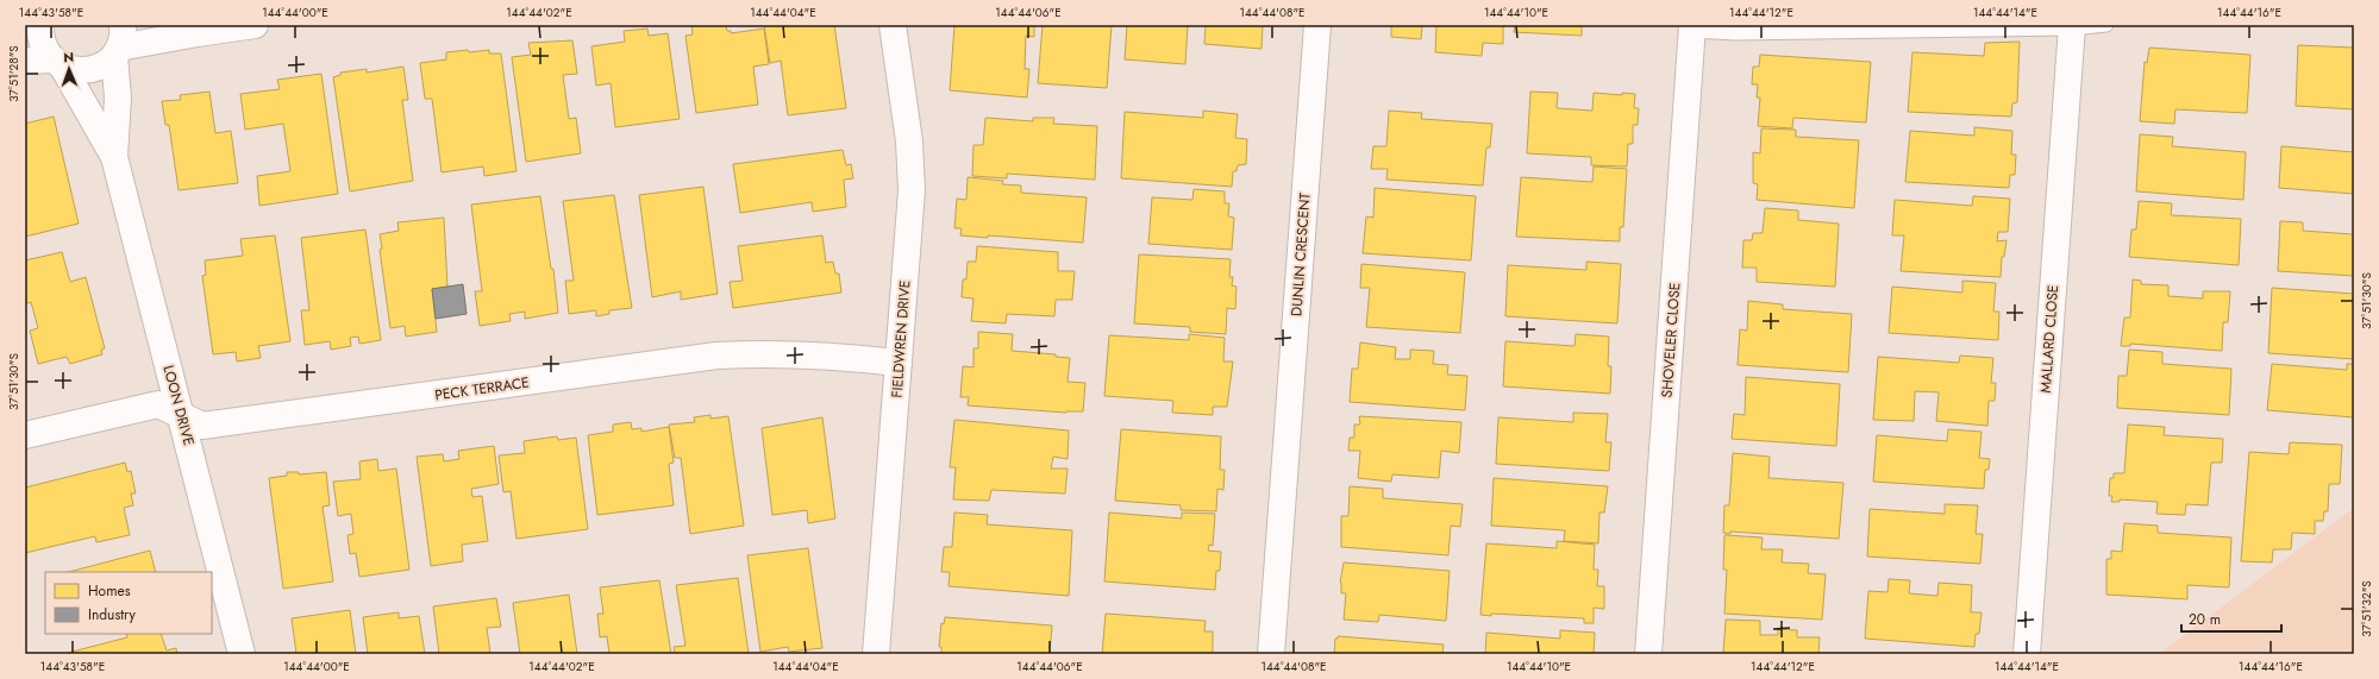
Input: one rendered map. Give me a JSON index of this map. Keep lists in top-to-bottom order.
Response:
{
  "streets": {
    "street": [
      "DUNLIN CRESCENT",
      "FIELDWREN DRIVE",
      "MALLARD CLOSE",
      "SHOVELER CLOSE",
      "PECK TERRACE",
      "LOON DRIVE"
    ]
  },
  "crossings": [
    ["FIELDWREN DRIVE", "PECK TERRACE"],
    ["PECK TERRACE", "LOON DRIVE"]
  ],
  "legend": ["Homes", "Industry"],
  "scale_bar": "20 m",
  "north": "top",
  "coordinates": [
    "144°43'58\"E",
    "144°44'00\"E",
    "144°44'02\"E",
    "144°44'04\"E",
    "144°44'06\"E",
    "144°44'08\"E",
    "144°44'10\"E",
    "144°44'12\"E",
    "144°44'14\"E",
    "144°44'16\"E",
    "37°51'28\"S",
    "37°51'30\"S",
    "37°51'32\"S"
  ]
}
